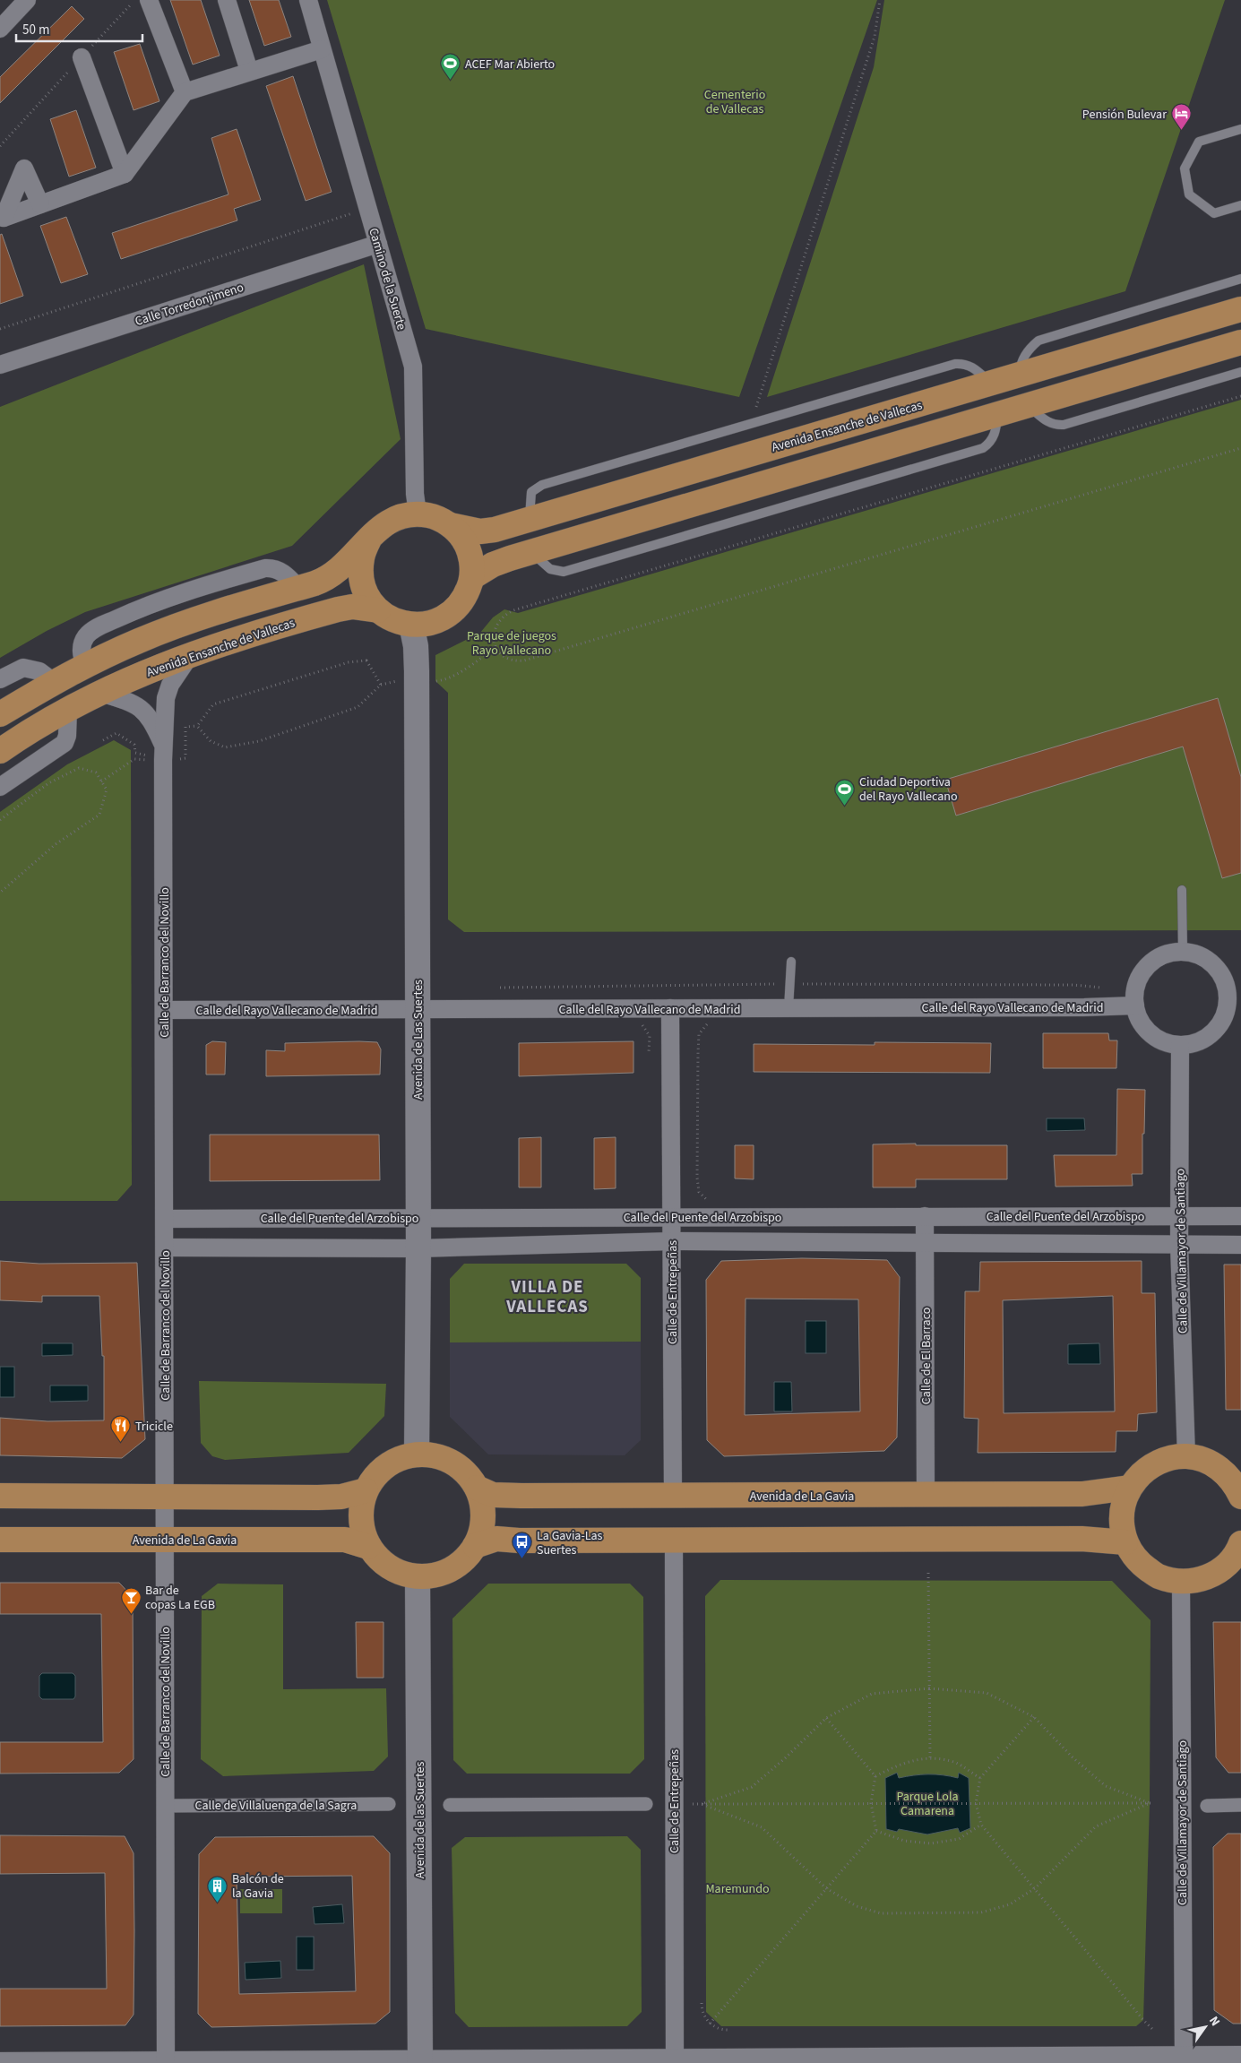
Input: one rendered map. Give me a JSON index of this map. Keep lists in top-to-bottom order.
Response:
{
  "streets": {
    "main road": [
      "Avenida Ensanche de Vallecas",
      "Avenida de Las Suertes",
      "Avenida de La Gavia",
      "Avenida de las Suertes"
    ],
    "street": [
      "Camino de la Suerte",
      "Calle Torredonjimeno",
      "Calle de Barranco del Novillo",
      "Calle del Rayo Vallecano de Madrid",
      "Calle del Puente del Arzobispo",
      "Calle de Villamayor de Santiago",
      "Calle de Entrepeñas",
      "Calle de El Barraco",
      "Calle de Villaluenga de la Sagra"
    ]
  },
  "crossings": [
    ["Camino de la Suerte", "Calle Torredonjimeno"],
    ["Camino de la Suerte", "Avenida Ensanche de Vallecas"],
    ["Camino de la Suerte", "Avenida de Las Suertes"],
    ["Avenida Ensanche de Vallecas", "Calle de Barranco del Novillo"],
    ["Avenida Ensanche de Vallecas", "Avenida de Las Suertes"],
    ["Calle de Barranco del Novillo", "Calle del Rayo Vallecano de Madrid"],
    ["Calle de Barranco del Novillo", "Calle del Puente del Arzobispo"],
    ["Calle de Barranco del Novillo", "Avenida de La Gavia"],
    ["Calle de Barranco del Novillo", "Calle de Villaluenga de la Sagra"],
    ["Calle del Rayo Vallecano de Madrid", "Avenida de Las Suertes"],
    ["Calle del Rayo Vallecano de Madrid", "Calle de Villamayor de Santiago"],
    ["Calle del Rayo Vallecano de Madrid", "Calle de Entrepeñas"],
    ["Avenida de Las Suertes", "Calle del Puente del Arzobispo"],
    ["Avenida de Las Suertes", "Avenida de La Gavia"],
    ["Avenida de Las Suertes", "Avenida de las Suertes"],
    ["Calle del Puente del Arzobispo", "Calle de Villamayor de Santiago"],
    ["Calle del Puente del Arzobispo", "Calle de Entrepeñas"],
    ["Calle del Puente del Arzobispo", "Calle de El Barraco"],
    ["Calle de Entrepeñas", "Avenida de La Gavia"],
    ["Calle de El Barraco", "Avenida de La Gavia"],
    ["Avenida de La Gavia", "Avenida de las Suertes"]
  ],
  "districts": ["VILLA DE VALLECAS"],
  "parks": [
    "Cementerio de Vallecas",
    "Parque de juegos Rayo Vallecano",
    "Parque Lola Camarena",
    "Maremundo"
  ],
  "places": {
    "sports": ["ACEF Mar Abierto", "Ciudad Deportiva del Rayo Vallecano"],
    "hotel": ["Pensión Bulevar"],
    "restaurant": ["Tricicle"],
    "bus stop": ["La Gavia-Las Suertes"],
    "bar": ["Bar de copas La EGB"],
    "building": ["Balcón de la Gavia"]
  },
  "scale_bar": "50 m",
  "north": "top right"
}
